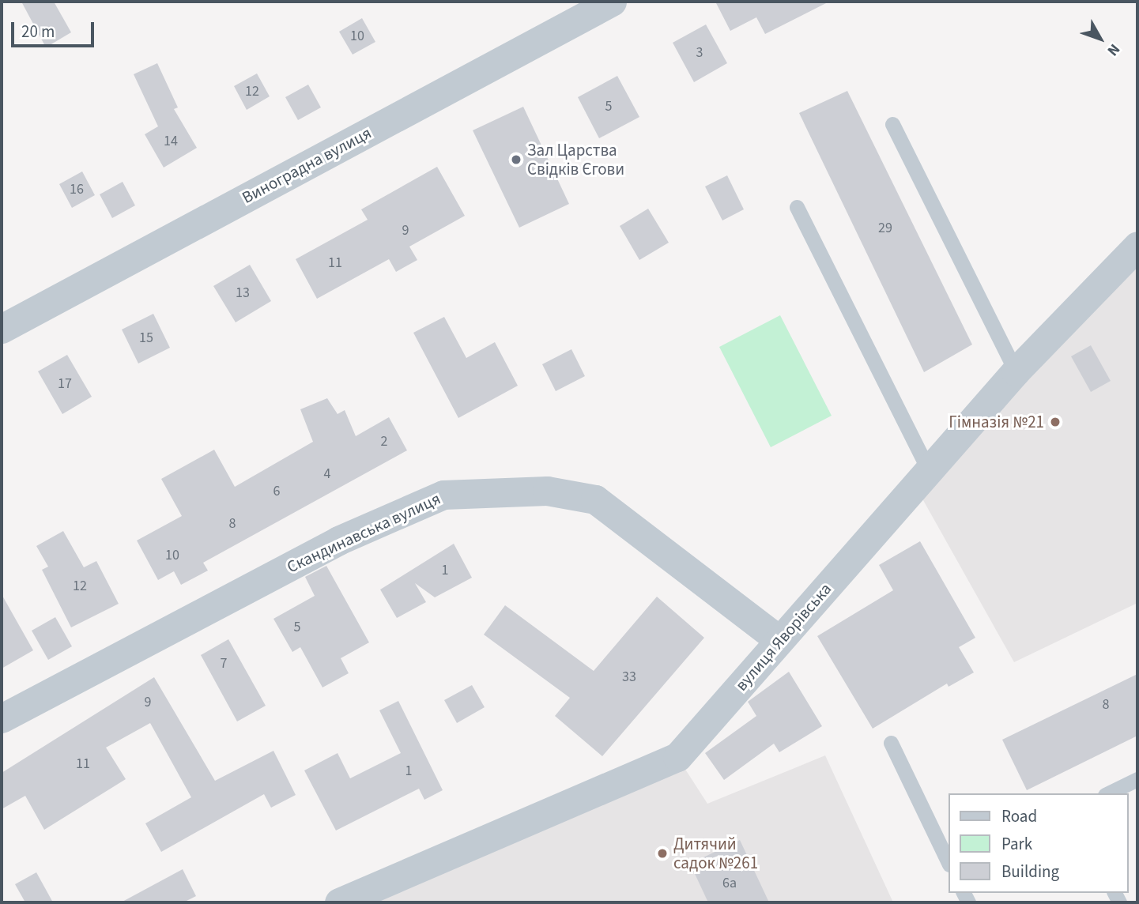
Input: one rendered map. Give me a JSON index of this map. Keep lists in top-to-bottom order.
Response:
{
  "streets": {
    "street": ["Виноградна вулиця", "Скандинавська вулиця", "вулиця Яворівська"]
  },
  "crossings": [
    ["Скандинавська вулиця", "вулиця Яворівська"]
  ],
  "places": ["Зал Царства Свідків Єгови", "Гімназія №21", "Дитячий садок №261"],
  "house_numbers": [
    "10",
    "3",
    "12",
    "5",
    "14",
    "16",
    "29",
    "9",
    "11",
    "13",
    "15",
    "17",
    "2",
    "4",
    "6",
    "8",
    "10",
    "1",
    "12",
    "5",
    "7",
    "33",
    "9",
    "8",
    "11",
    "1",
    "6а"
  ],
  "legend": ["Road", "Park", "Building"],
  "scale_bar": "20 m",
  "north": "bottom right"
}
